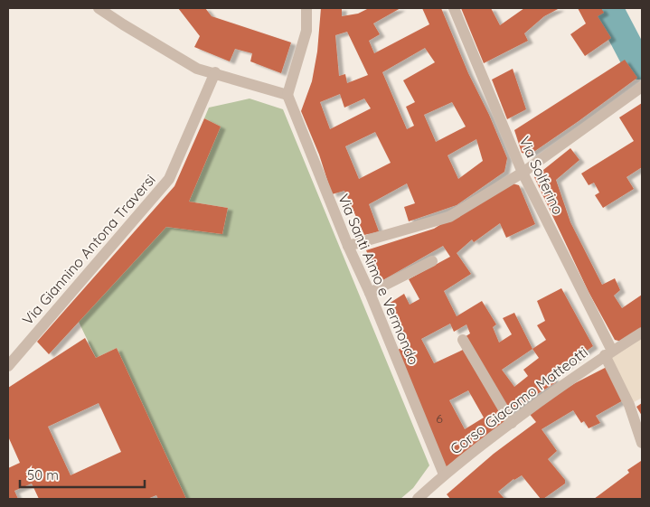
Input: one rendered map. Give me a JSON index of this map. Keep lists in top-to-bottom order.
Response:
{
  "streets": {
    "street": [
      "Via Solferino",
      "Via Giannino Antona Traversi",
      "Via Santi Aimo e Vermondo",
      "Corso Giacomo Matteotti"
    ]
  },
  "crossings": [
    ["Via Solferino", "Corso Giacomo Matteotti"],
    ["Via Santi Aimo e Vermondo", "Corso Giacomo Matteotti"]
  ],
  "house_numbers": ["6"],
  "scale_bar": "50 m"
}
